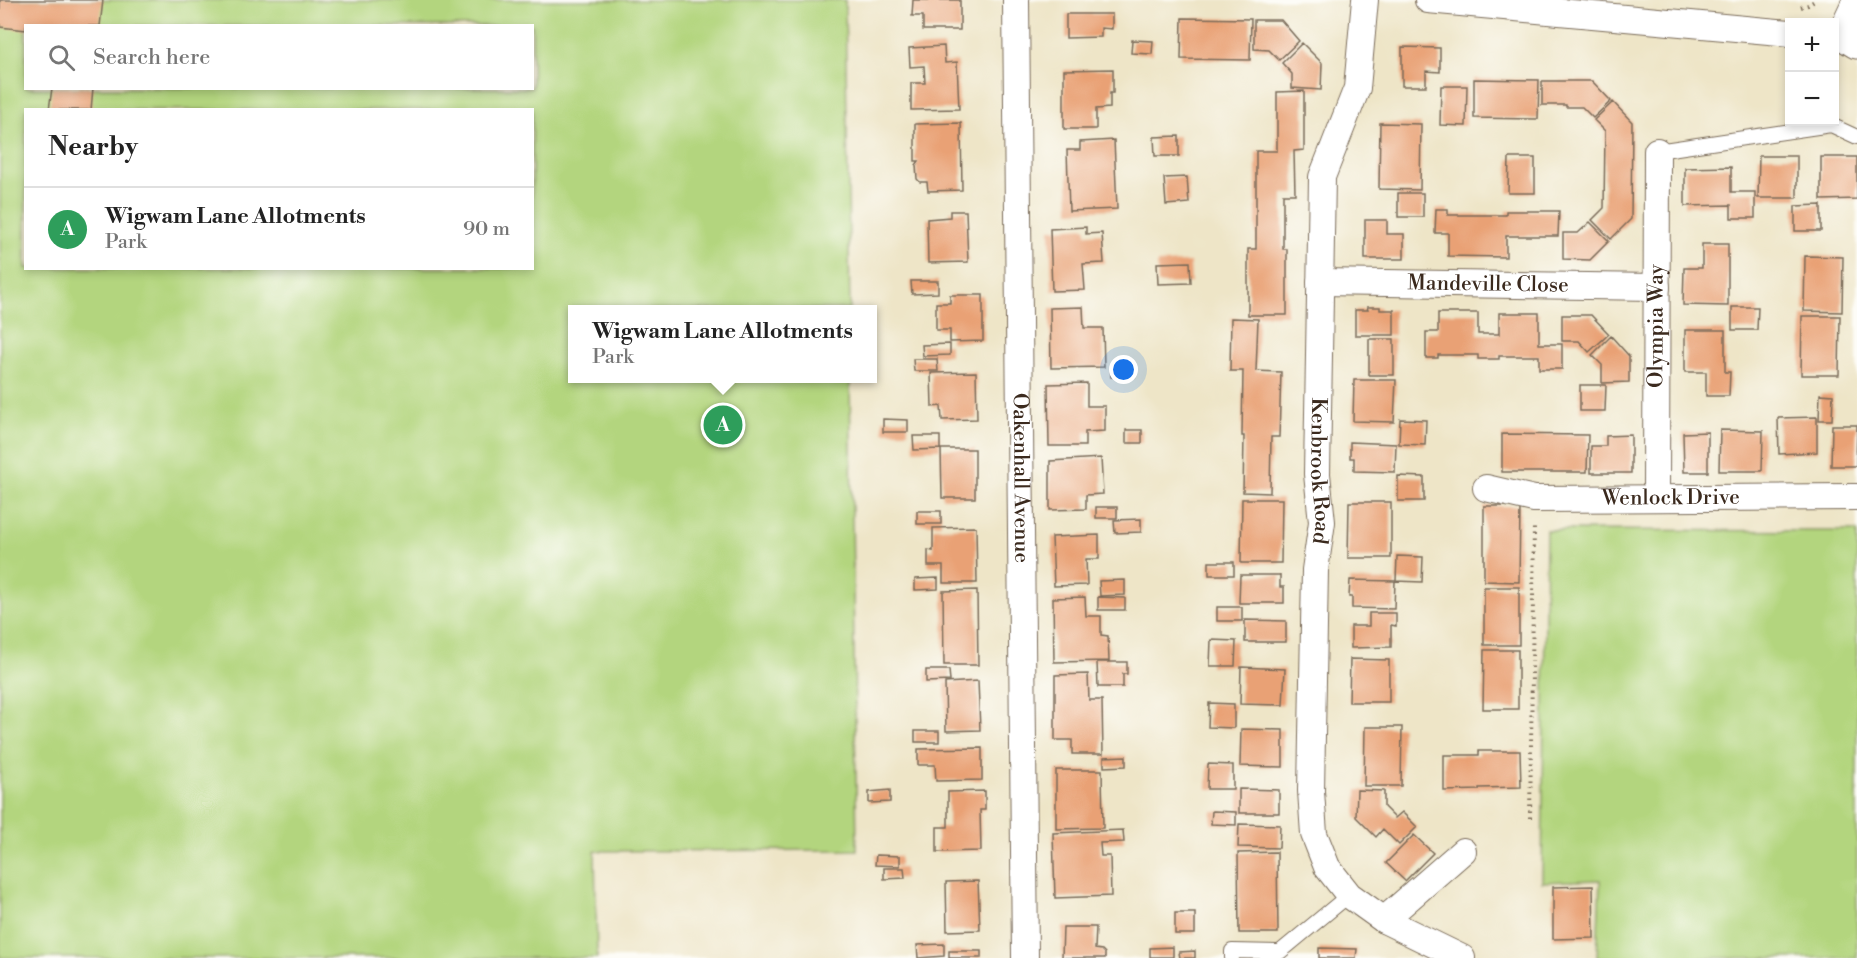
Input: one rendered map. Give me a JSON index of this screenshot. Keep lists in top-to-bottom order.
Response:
{
  "streets": {
    "street": [
      "Mandeville Close",
      "Olympia Way",
      "Kenbrook Road",
      "Oakenhall Avenue",
      "Wenlock Drive"
    ]
  },
  "crossings": [
    ["Mandeville Close", "Olympia Way"],
    ["Mandeville Close", "Kenbrook Road"],
    ["Olympia Way", "Wenlock Drive"]
  ],
  "page": {
    "map_buttons": ["+", "−"],
    "search": "Search here",
    "heading": "Nearby",
    "list": [
      {
        "mark": "A",
        "name": "Wigwam Lane Allotments",
        "note": "Park",
        "value": "90 m"
      }
    ],
    "popup": ["Wigwam Lane Allotments", "Park"],
    "pins": "A"
  }
}
